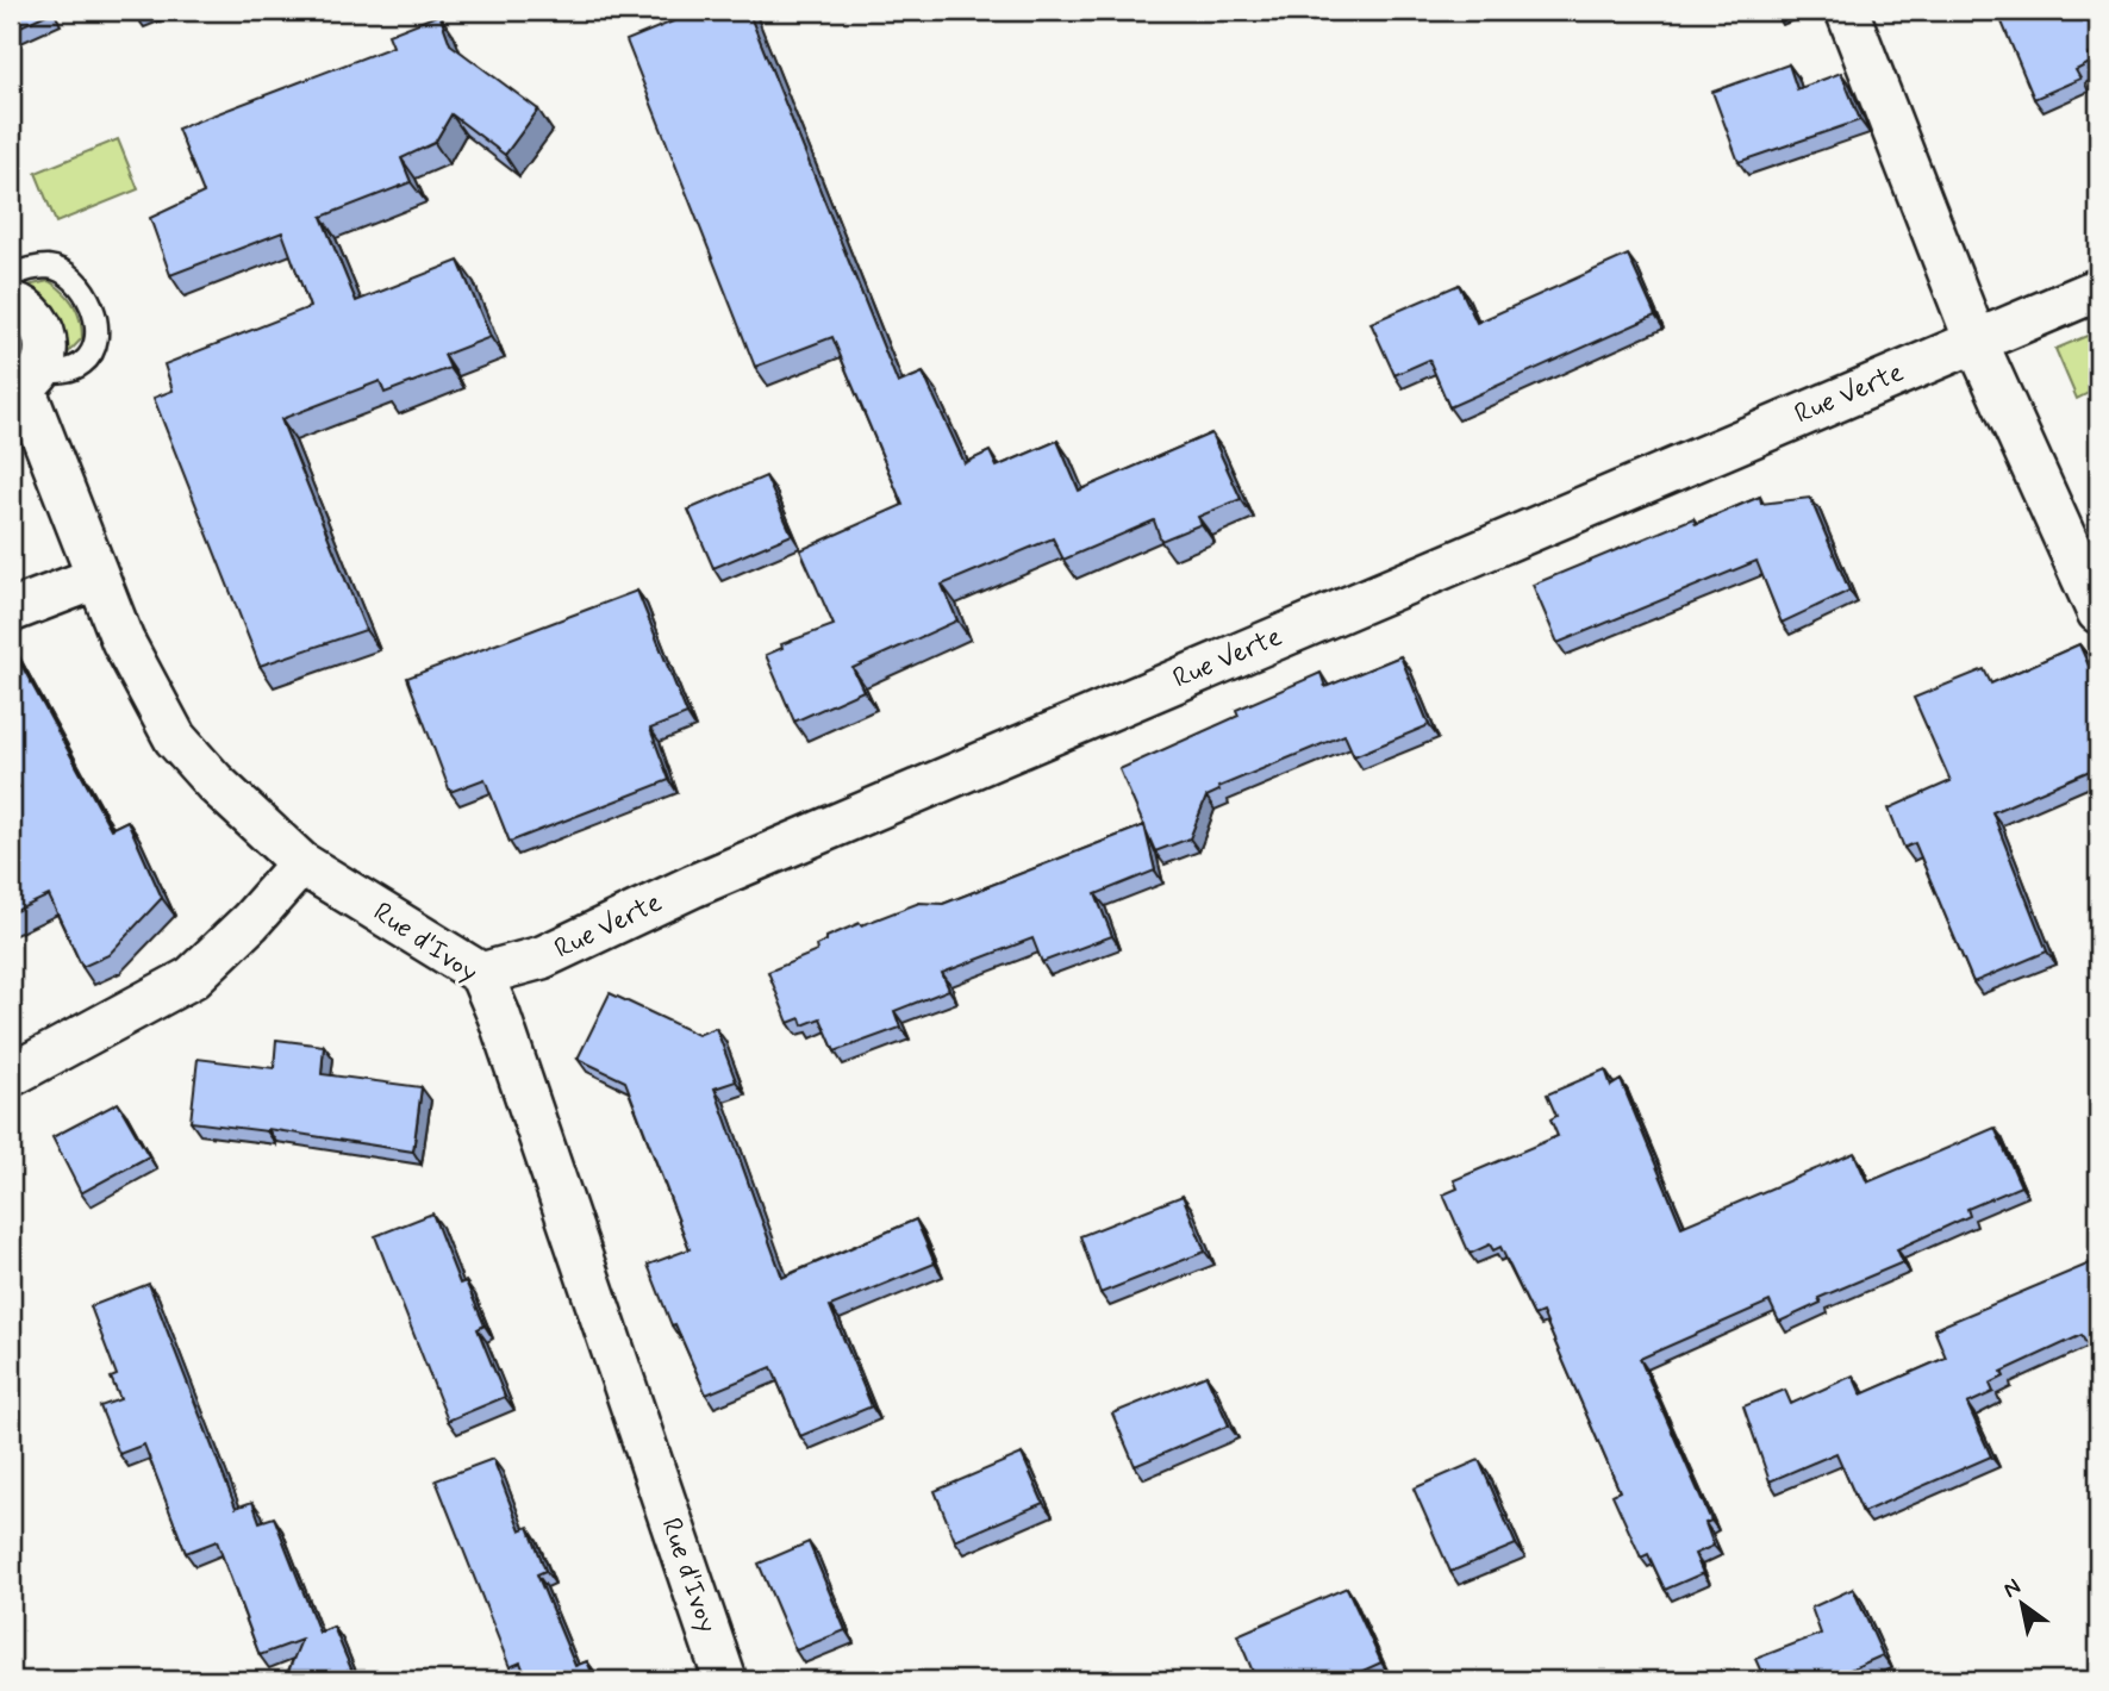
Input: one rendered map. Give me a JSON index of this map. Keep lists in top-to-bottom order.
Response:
{
  "streets": {
    "street": ["Rue Verte", "Rue d'Ivoy"]
  },
  "crossings": [
    ["Rue Verte", "Rue d'Ivoy"]
  ],
  "north": "top left"
}
